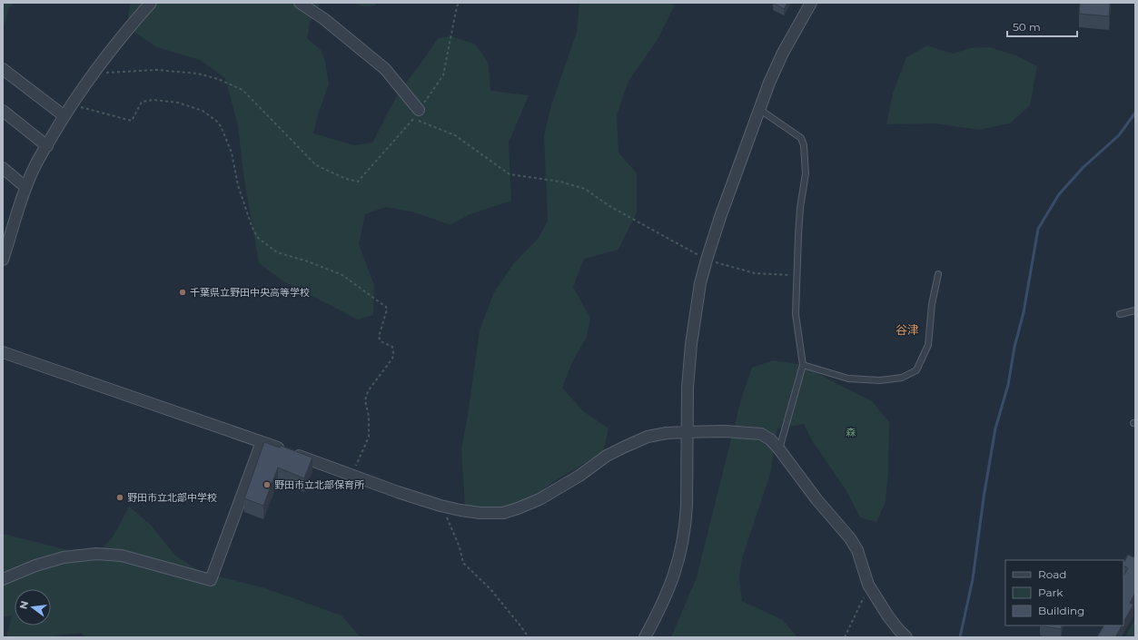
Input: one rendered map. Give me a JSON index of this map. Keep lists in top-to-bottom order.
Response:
{
  "districts": ["谷津"],
  "parks": ["森"],
  "places": ["千葉県立野田中央高等学校", "野田市立北部保育所", "野田市立北部中学校"],
  "legend": ["Road", "Park", "Building"],
  "scale_bar": "50 m",
  "north": "left"
}
